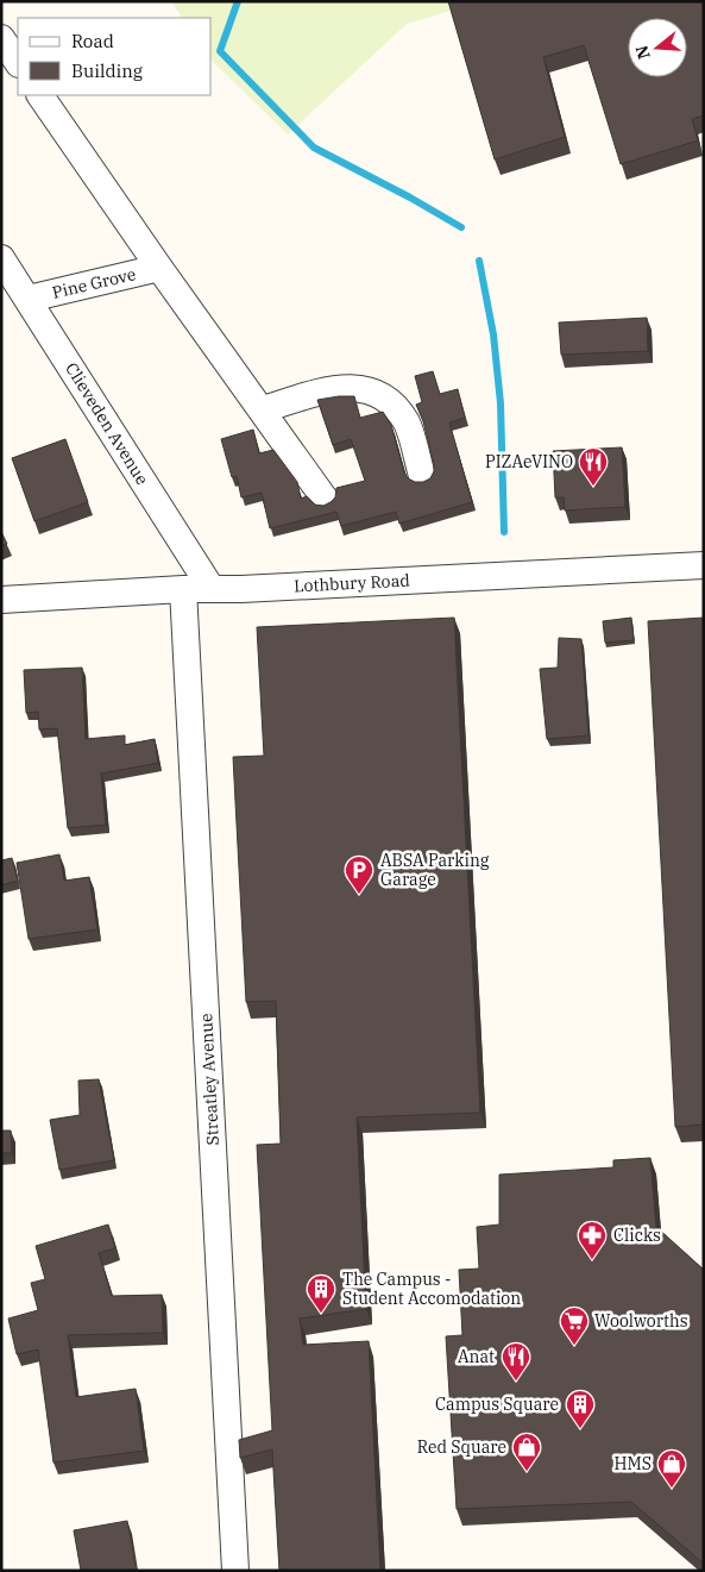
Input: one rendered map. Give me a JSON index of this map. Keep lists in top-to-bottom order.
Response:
{
  "streets": {
    "street": [
      "Pine Grove",
      "Clieveden Avenue",
      "Lothbury Road",
      "Streatley Avenue"
    ]
  },
  "crossings": [
    ["Pine Grove", "Clieveden Avenue"],
    ["Clieveden Avenue", "Lothbury Road"],
    ["Lothbury Road", "Streatley Avenue"]
  ],
  "places": {
    "restaurant": ["PIZAeVINO", "Anat"],
    "parking": ["ABSA Parking Garage"],
    "pharmacy": ["Clicks"],
    "building": ["The Campus - Student Accomodation", "Campus Square"],
    "supermarket": ["Woolworths"],
    "shop": ["Red Square", "HMS"]
  },
  "legend": ["Road", "Building"],
  "north": "left"
}
